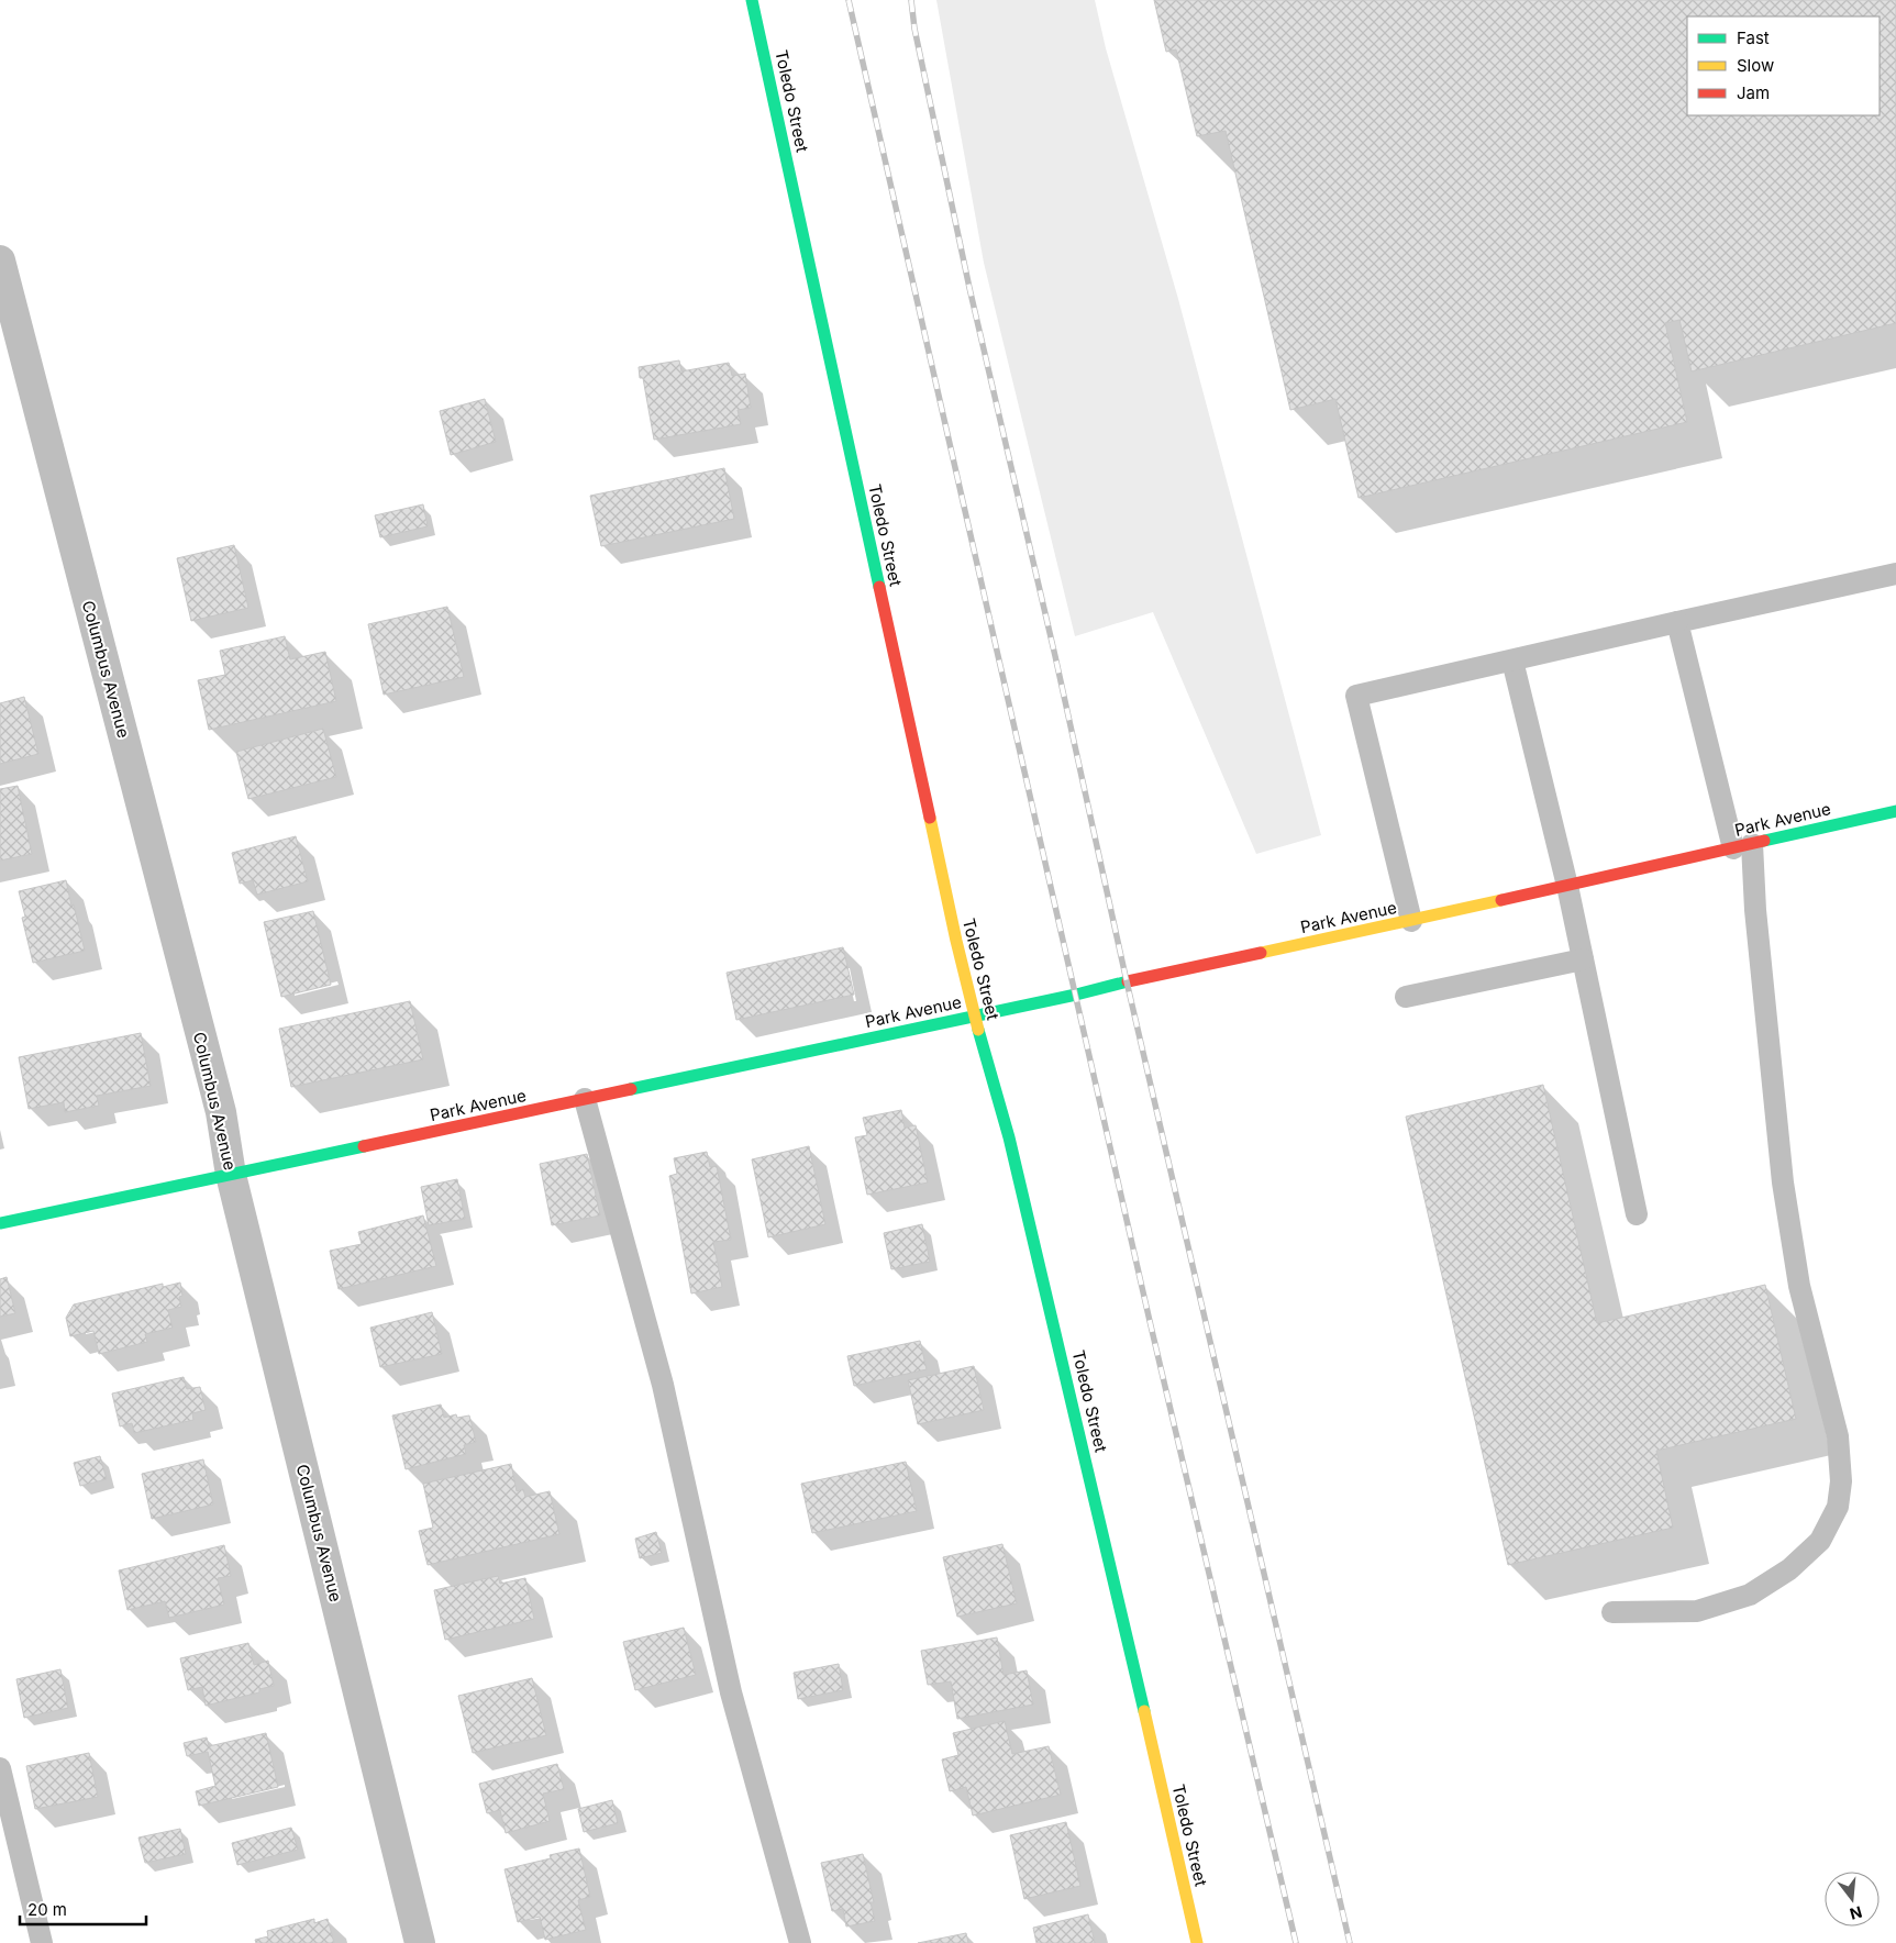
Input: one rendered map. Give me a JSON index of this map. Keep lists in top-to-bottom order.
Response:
{
  "streets": {
    "street": ["Toledo Street", "Columbus Avenue", "Park Avenue"]
  },
  "crossings": [
    ["Toledo Street", "Park Avenue"],
    ["Columbus Avenue", "Park Avenue"]
  ],
  "legend": ["Fast", "Slow", "Jam"],
  "scale_bar": "20 m",
  "north": "bottom"
}
